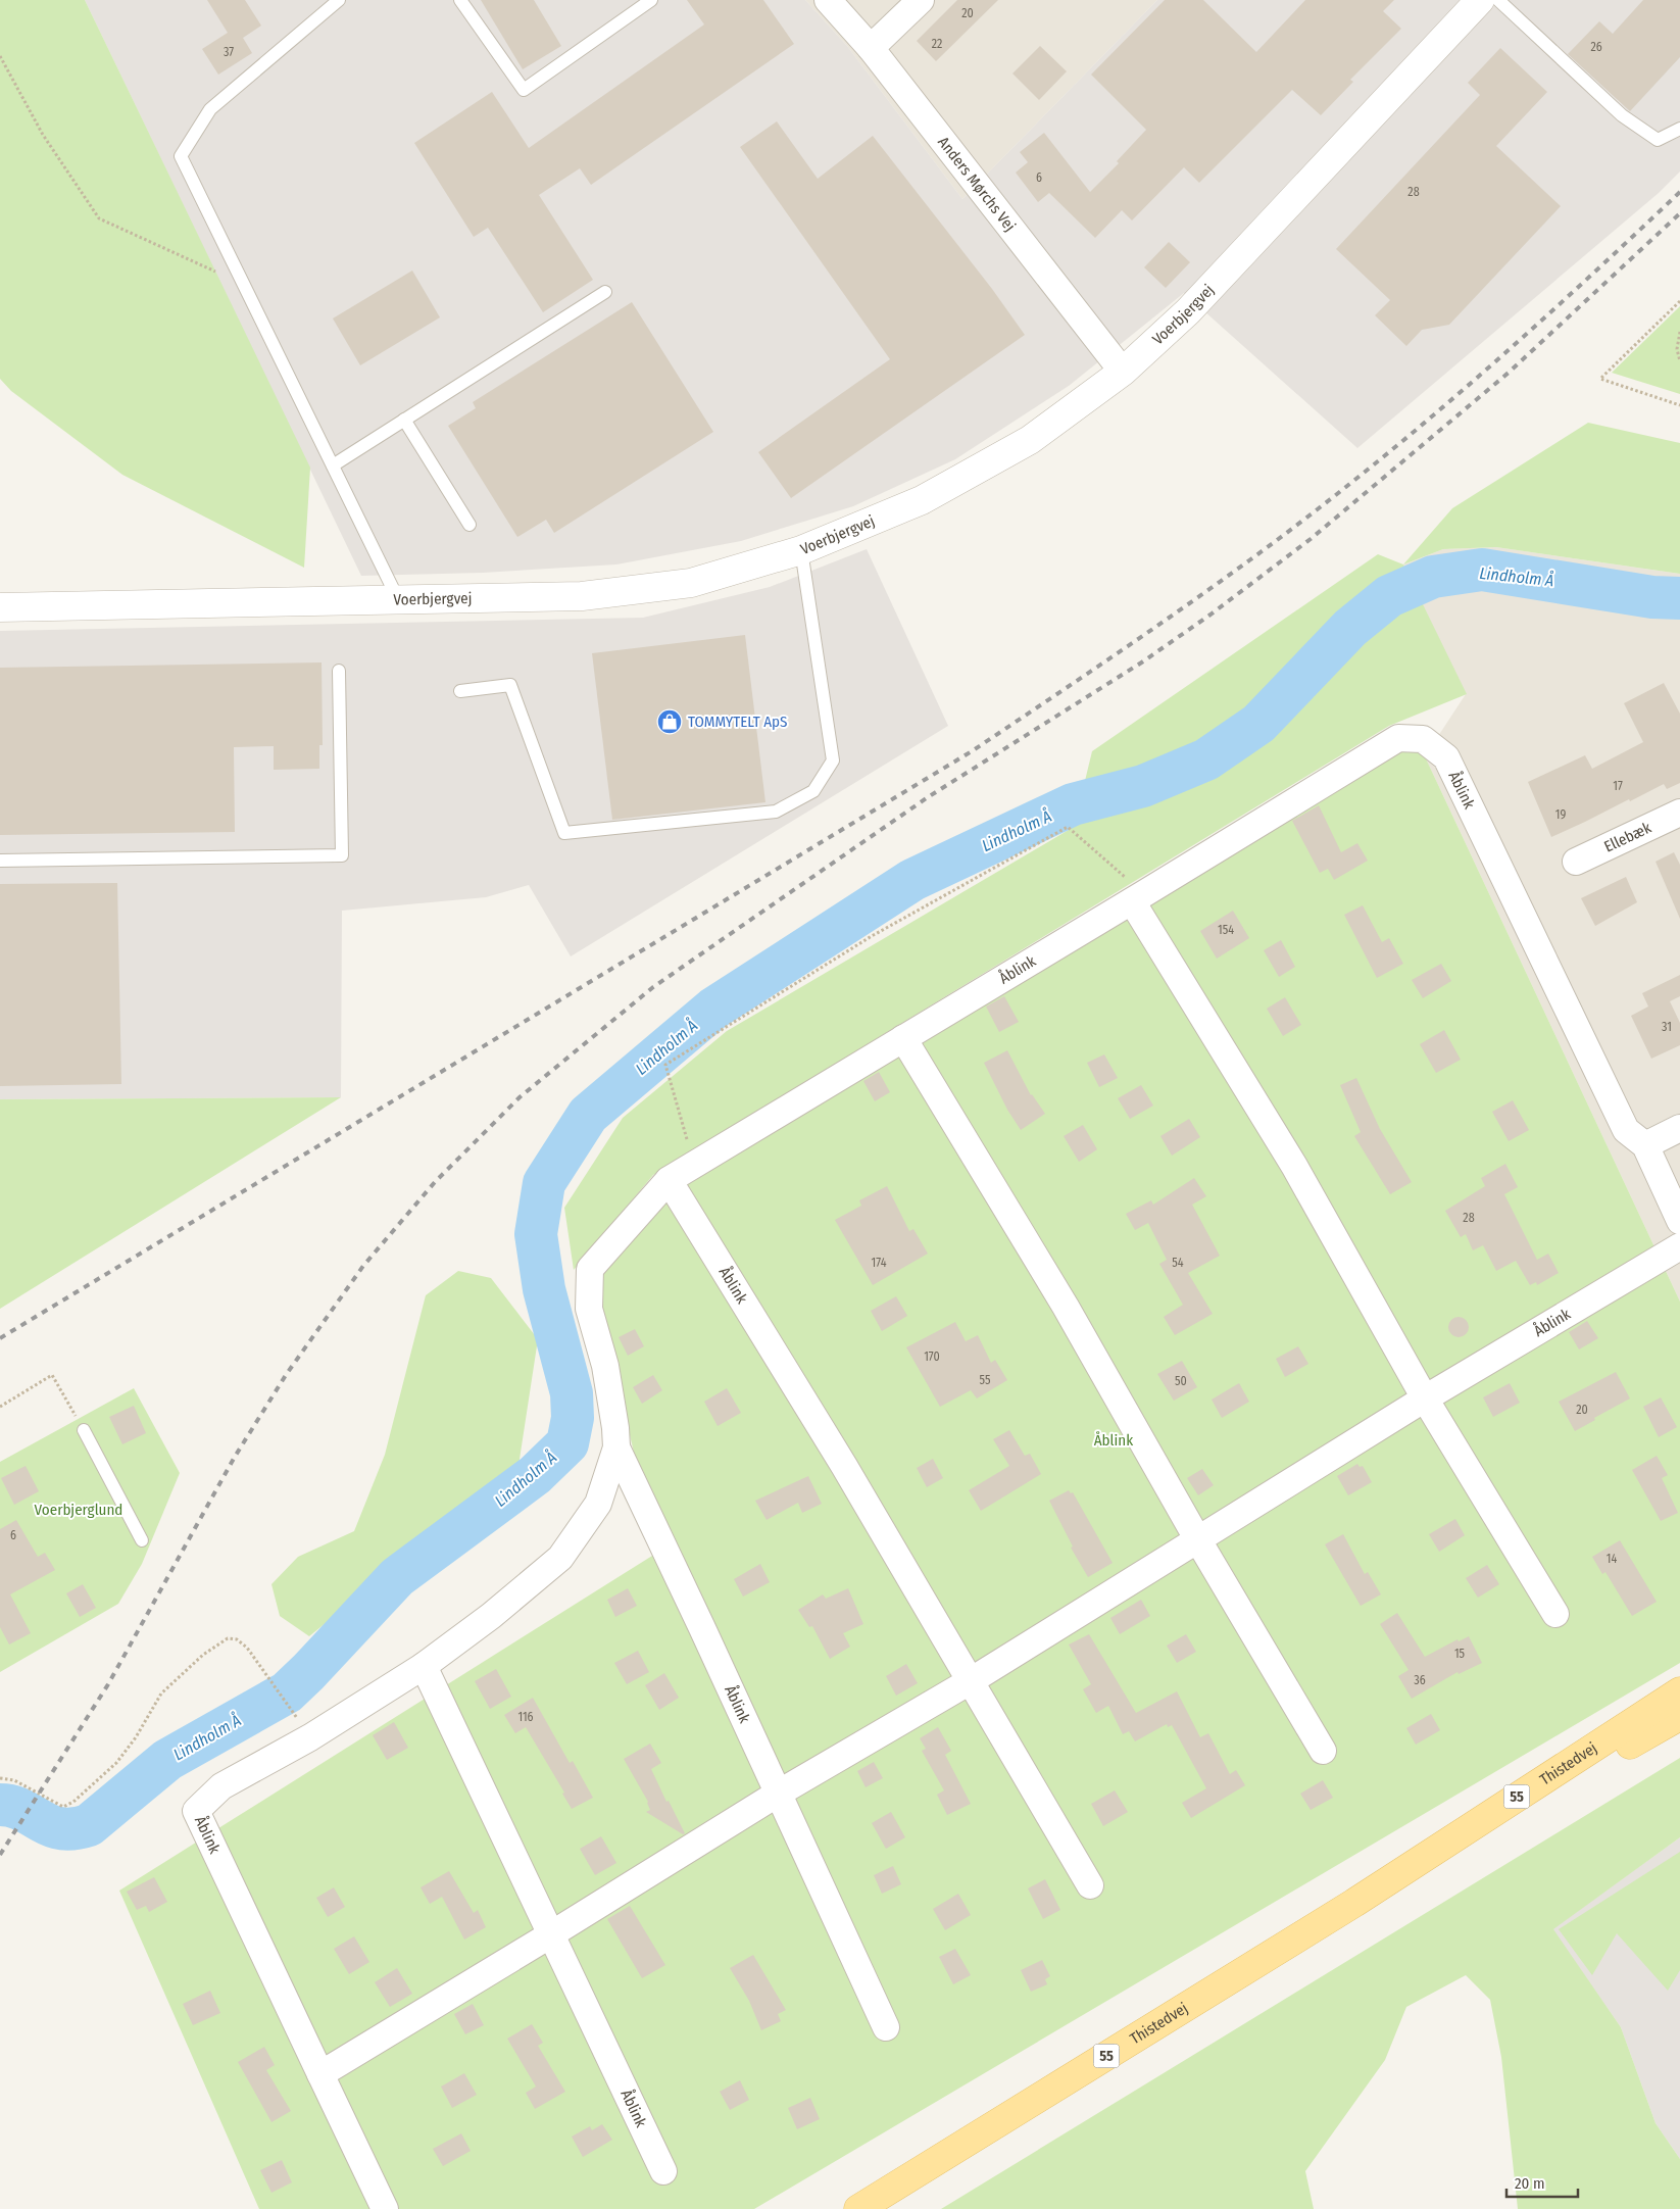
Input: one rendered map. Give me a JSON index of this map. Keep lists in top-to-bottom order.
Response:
{
  "streets": {
    "main road": ["Thistedvej", "55"],
    "street": [
      "Anders Mørchs Vej",
      "Voerbjergvej",
      "Åblink",
      "Ellebæk"
    ]
  },
  "crossings": [
    ["Anders Mørchs Vej", "Voerbjergvej"]
  ],
  "water": ["Lindholm Å"],
  "parks": ["Åblink", "Voerbjerglund"],
  "places": {
    "shop": ["TOMMYTELT ApS"]
  },
  "house_numbers": [
    "20",
    "22",
    "26",
    "37",
    "6",
    "28",
    "17",
    "19",
    "154",
    "31",
    "28",
    "174",
    "54",
    "170",
    "55",
    "50",
    "20",
    "6",
    "14",
    "15",
    "36",
    "116"
  ],
  "scale_bar": "20 m"
}
